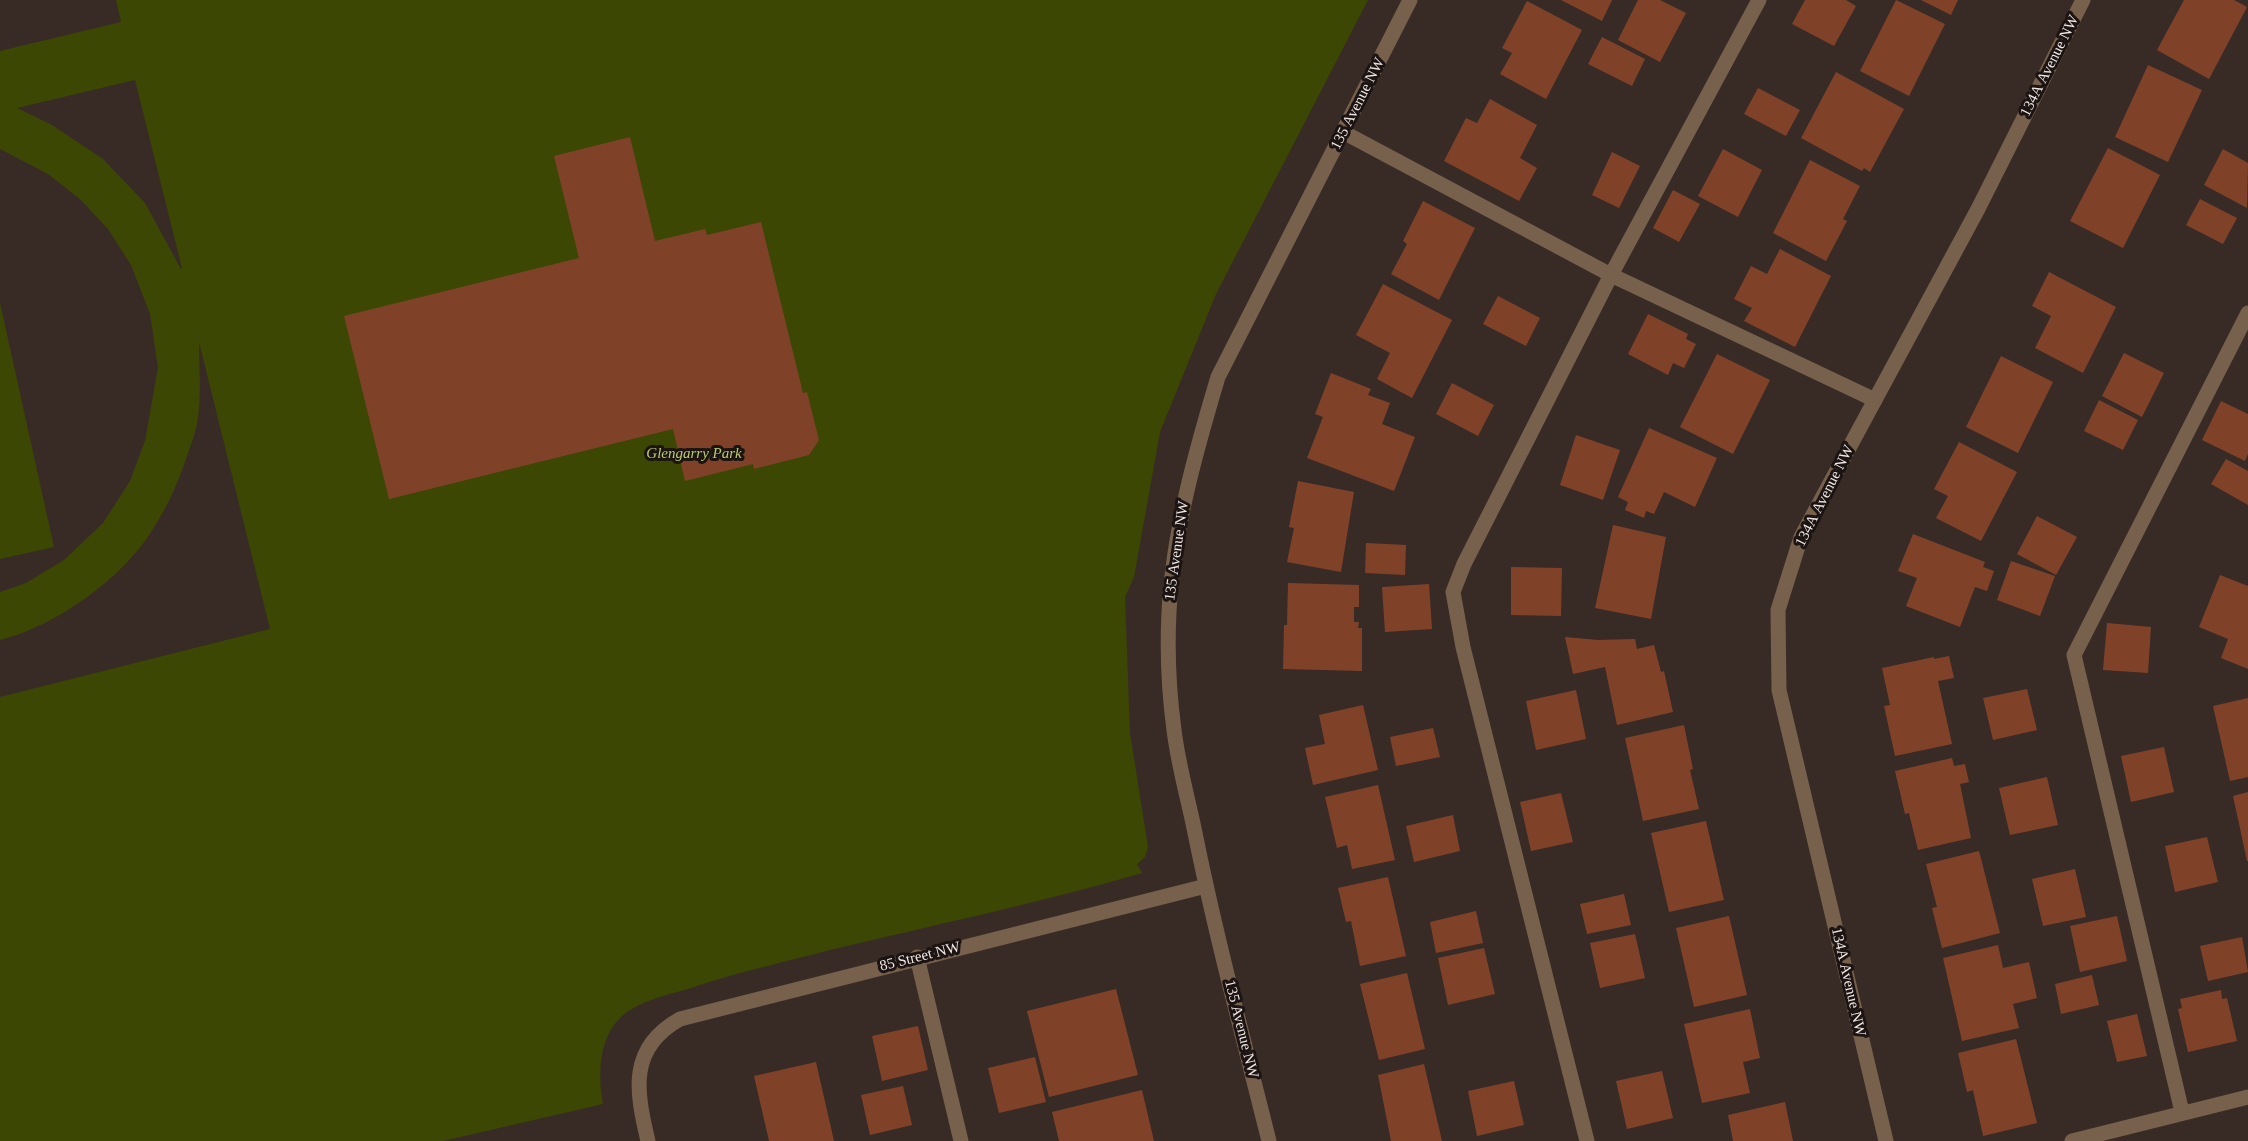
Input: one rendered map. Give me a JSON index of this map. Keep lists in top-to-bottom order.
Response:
{
  "streets": {
    "street": ["134A Avenue NW", "135 Avenue NW", "85 Street NW"]
  },
  "crossings": [
    ["135 Avenue NW", "85 Street NW"]
  ],
  "parks": ["Glengarry Park"]
}
